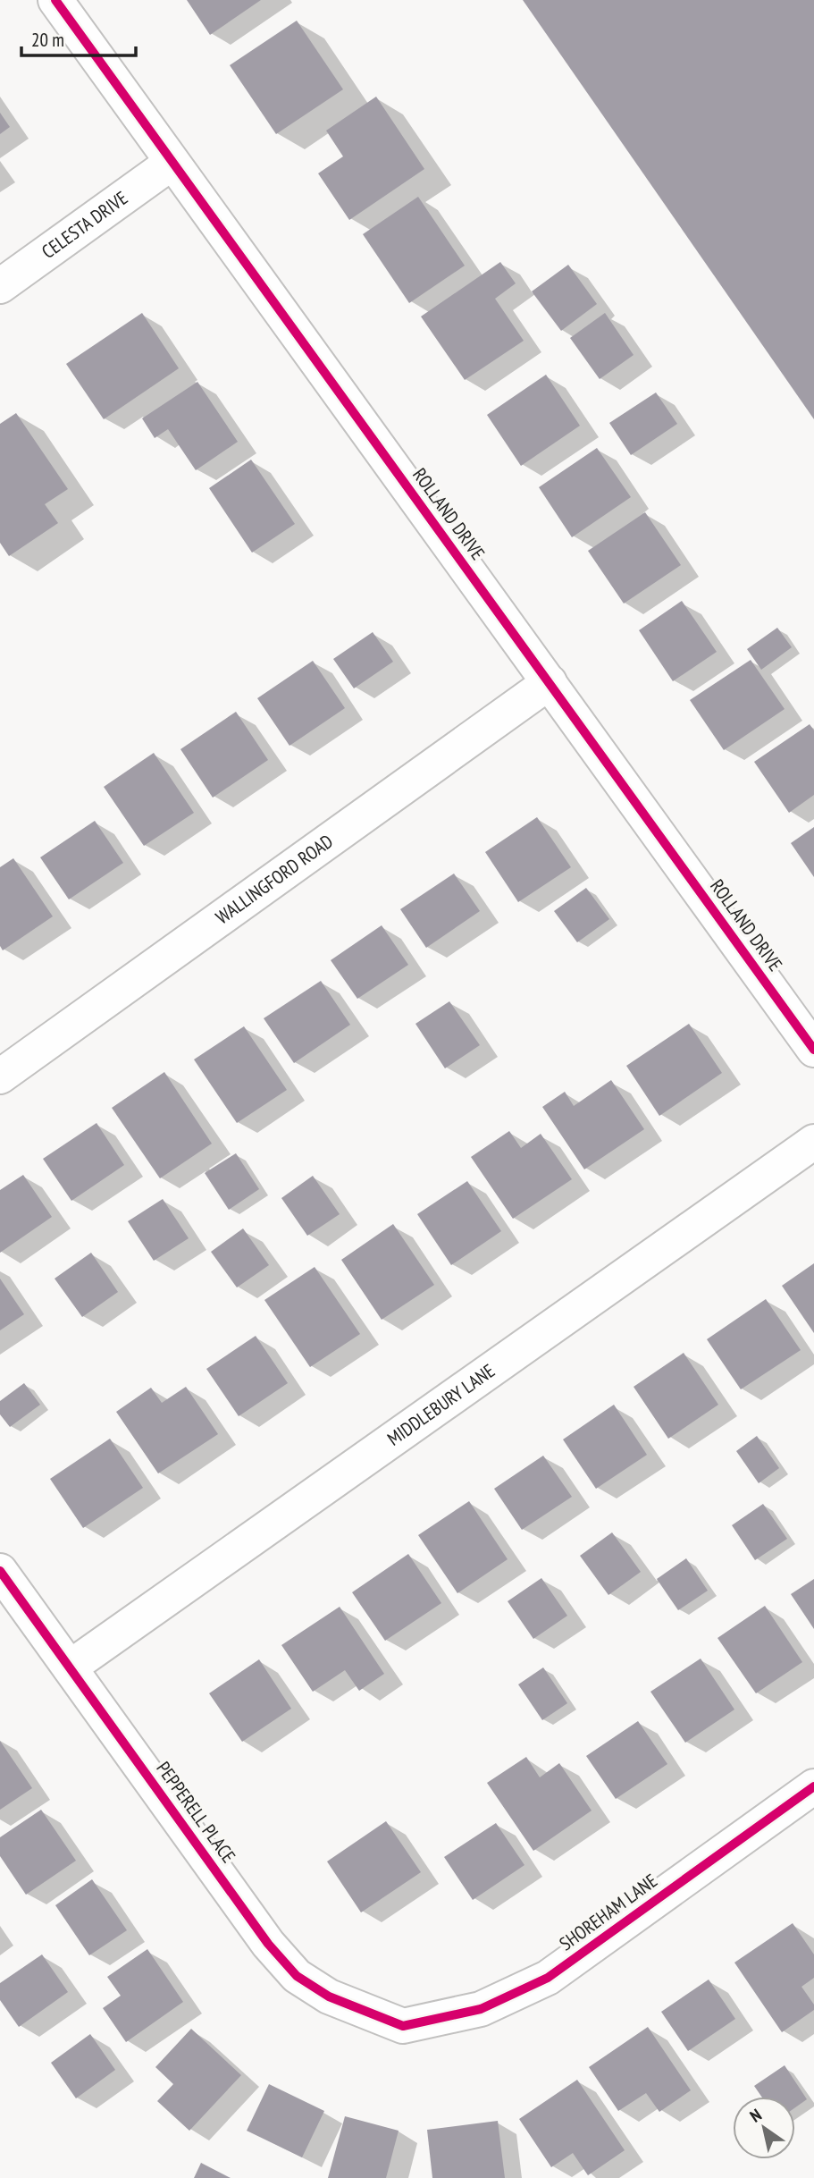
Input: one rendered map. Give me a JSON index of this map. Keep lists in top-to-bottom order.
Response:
{
  "streets": {
    "street": [
      "CELESTA DRIVE",
      "ROLLAND DRIVE",
      "WALLINGFORD ROAD",
      "MIDDLEBURY LANE",
      "PEPPERELL PLACE",
      "SHOREHAM LANE"
    ]
  },
  "crossings": [
    ["CELESTA DRIVE", "ROLLAND DRIVE"],
    ["ROLLAND DRIVE", "WALLINGFORD ROAD"],
    ["MIDDLEBURY LANE", "PEPPERELL PLACE"],
    ["PEPPERELL PLACE", "SHOREHAM LANE"]
  ],
  "scale_bar": "20 m",
  "north": "top left"
}
